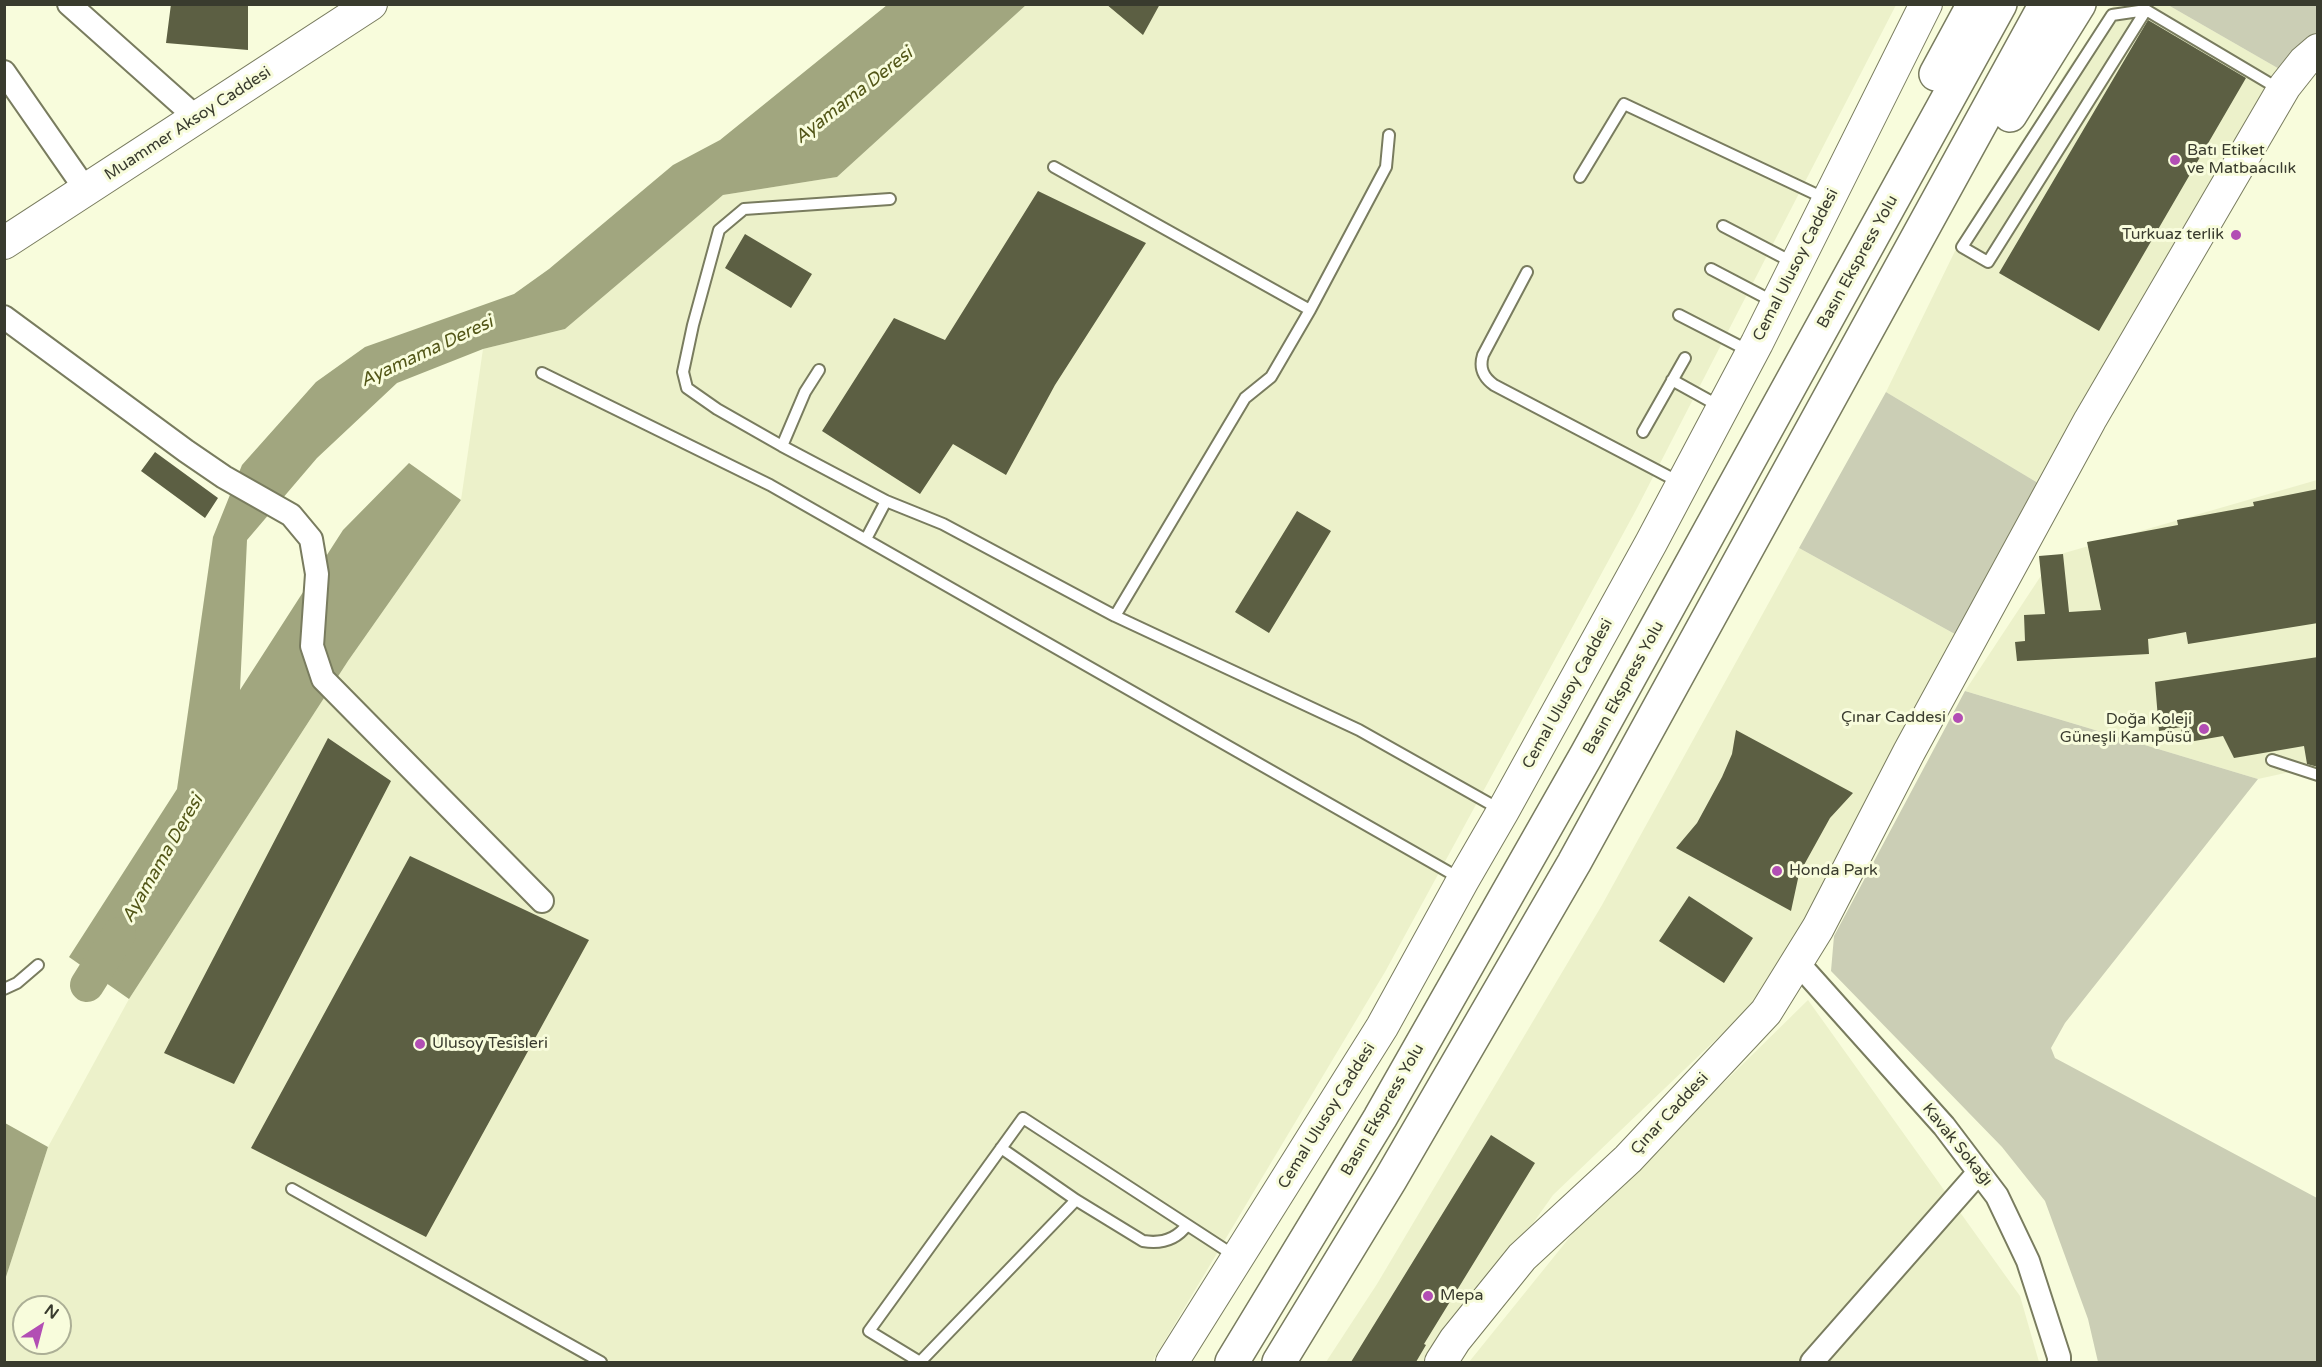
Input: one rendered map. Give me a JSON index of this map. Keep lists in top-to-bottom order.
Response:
{
  "streets": {
    "highway": ["Basın Ekspress Yolu"],
    "main road": ["Muammer Aksoy Caddesi", "Cemal Ulusoy Caddesi", "Çınar Caddesi"],
    "street": ["Kavak Sokağı"]
  },
  "crossings": [
    ["Çınar Caddesi", "Kavak Sokağı"]
  ],
  "water": ["Ayamama Deresi"],
  "places": [
    "Batı Etiket ve Matbaacılık",
    "Turkuaz terlik",
    "Çınar Caddesi",
    "Doğa Koleji Güneşli Kampüsü",
    "Honda Park",
    "Ulusoy Tesisleri",
    "Mepa"
  ],
  "north": "top right"
}
